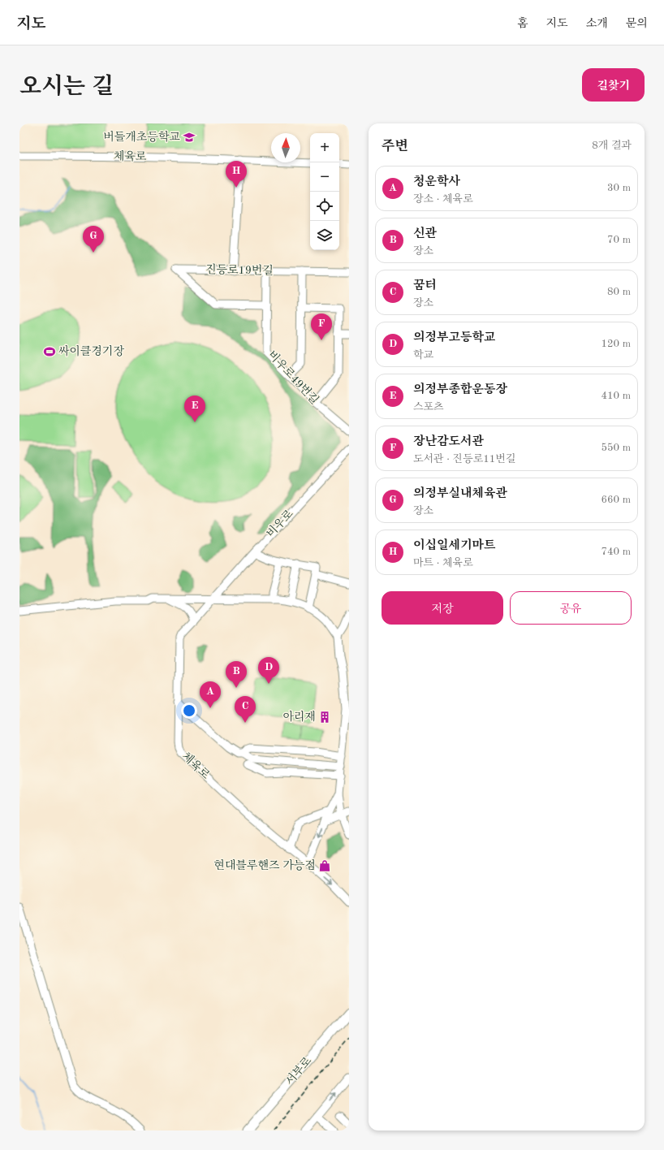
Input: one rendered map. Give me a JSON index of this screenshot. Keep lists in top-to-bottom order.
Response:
{
  "streets": {
    "main road": ["서부로"],
    "street": [
      "체육로",
      "진등로19번길",
      "비우로49번길",
      "비우로"
    ]
  },
  "crossings": [
    ["체육로", "비우로"],
    ["진등로19번길", "비우로49번길"]
  ],
  "places": {
    "school or university": ["버들개초등학교"],
    "sports": ["싸이클경기장"],
    "building": ["아리재"],
    "shop": ["현대블루핸즈 가능점"]
  },
  "north": "top",
  "page": {
    "header": "지도",
    "nav": [
      "홈",
      "지도",
      "소개",
      "문의"
    ],
    "title": "오시는 길",
    "buttons": [
      "길찾기",
      ["저장", "공유"]
    ],
    "heading": ["주변", "8개 결과"],
    "map_buttons": ["+", "−"],
    "pins": [
      "H",
      "G",
      "F",
      "E",
      "D",
      "B",
      "A",
      "C"
    ],
    "list": [
      {
        "mark": "A",
        "name": "청운학사",
        "note": "장소 · 체육로",
        "value": "30 m"
      },
      {
        "mark": "B",
        "name": "신관",
        "note": "장소",
        "value": "70 m"
      },
      {
        "mark": "C",
        "name": "꿈터",
        "note": "장소",
        "value": "80 m"
      },
      {
        "mark": "D",
        "name": "의정부고등학교",
        "note": "학교",
        "value": "120 m"
      },
      {
        "mark": "E",
        "name": "의정부종합운동장",
        "note": "스포츠",
        "value": "410 m"
      },
      {
        "mark": "F",
        "name": "장난감도서관",
        "note": "도서관 · 진등로11번길",
        "value": "550 m"
      },
      {
        "mark": "G",
        "name": "의정부실내체육관",
        "note": "장소",
        "value": "660 m"
      },
      {
        "mark": "H",
        "name": "이십일세기마트",
        "note": "마트 · 체육로",
        "value": "740 m"
      }
    ]
  }
}
